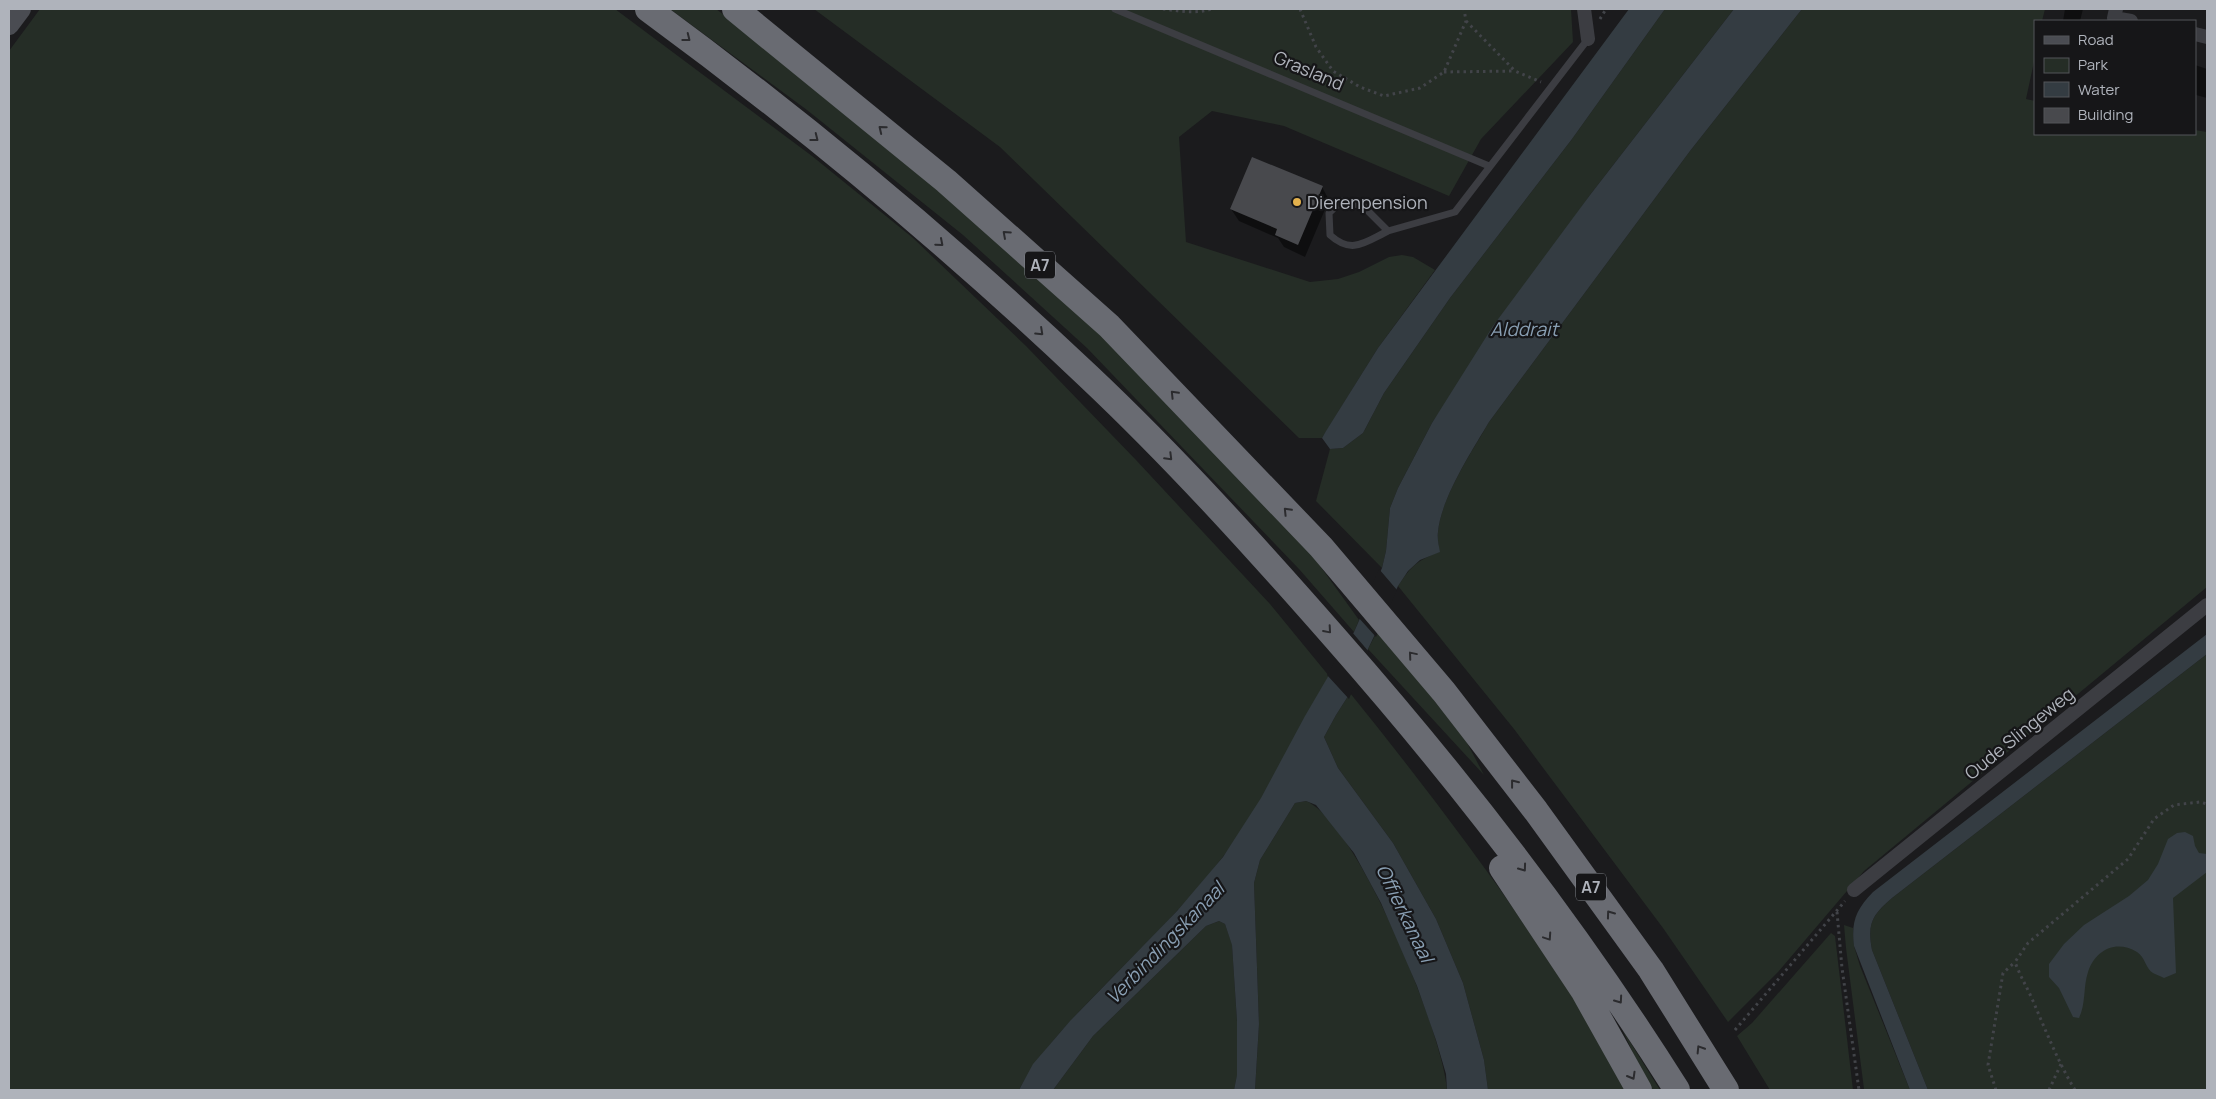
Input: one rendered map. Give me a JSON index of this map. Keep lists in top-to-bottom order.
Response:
{
  "streets": {
    "highway": ["A7"],
    "street": ["Oude Slingeweg"],
    "lane": ["Grasland"]
  },
  "water": ["Alddrait", "Offierkanaal", "Verbindingskanaal"],
  "places": ["Dierenpension"],
  "legend": [
    "Road",
    "Park",
    "Water",
    "Building"
  ]
}
